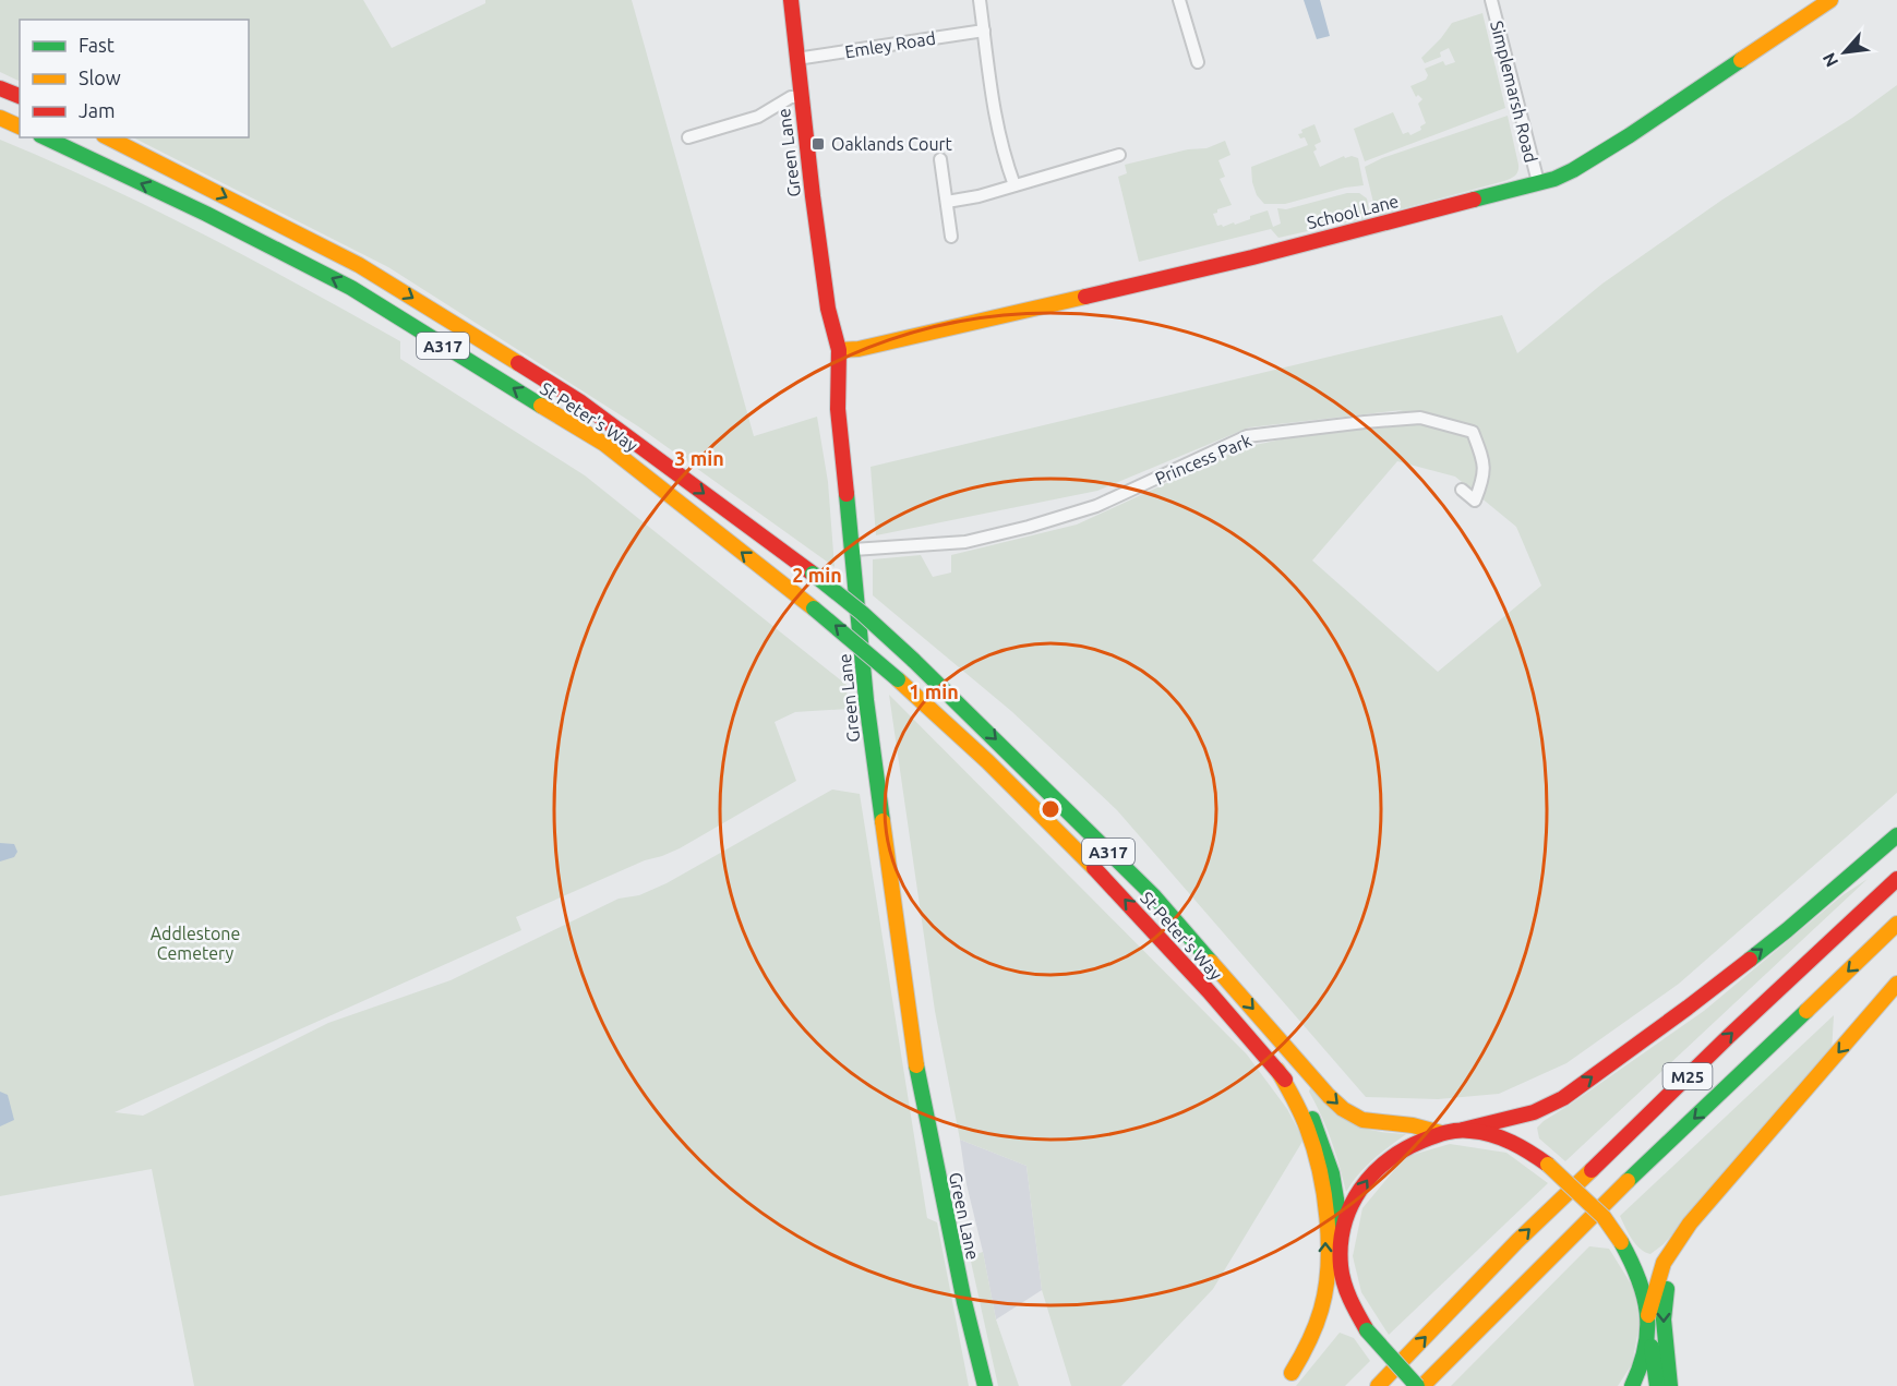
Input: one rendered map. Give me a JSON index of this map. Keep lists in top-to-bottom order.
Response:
{
  "streets": {
    "main road": [
      "Green Lane",
      "School Lane",
      "A317",
      "St Peter's Way",
      "M25"
    ],
    "street": ["Emley Road", "Simplemarsh Road", "Princess Park"]
  },
  "crossings": [
    ["Emley Road", "Green Lane"],
    ["Simplemarsh Road", "School Lane"],
    ["Green Lane", "School Lane"],
    ["Green Lane", "Princess Park"]
  ],
  "parks": ["Addlestone Cemetery"],
  "places": {
    "transit": ["Oaklands Court"]
  },
  "legend": ["Fast", "Slow", "Jam"],
  "north": "bottom left",
  "rings": ["3 min", "2 min", "1 min"]
}
